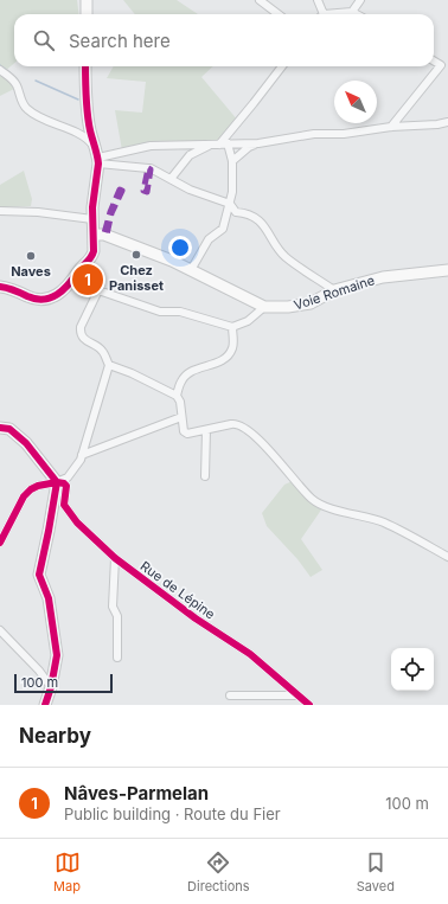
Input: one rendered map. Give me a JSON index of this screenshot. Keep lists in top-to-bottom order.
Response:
{
  "streets": {
    "main road": ["Voie Romaine"],
    "street": ["Rue de Lépine"]
  },
  "places": ["Chez Panisset", "Naves"],
  "scale_bar": "100 m",
  "north": "top left",
  "page": {
    "search": "Search here",
    "pins": "1",
    "scale": "100 m",
    "heading": "Nearby",
    "list": [
      {
        "mark": "1",
        "name": "Nâves-Parmelan",
        "note": "Public building · Route du Fier",
        "value": "100 m"
      }
    ],
    "nav": ["Map", "Directions", "Saved"]
  }
}
